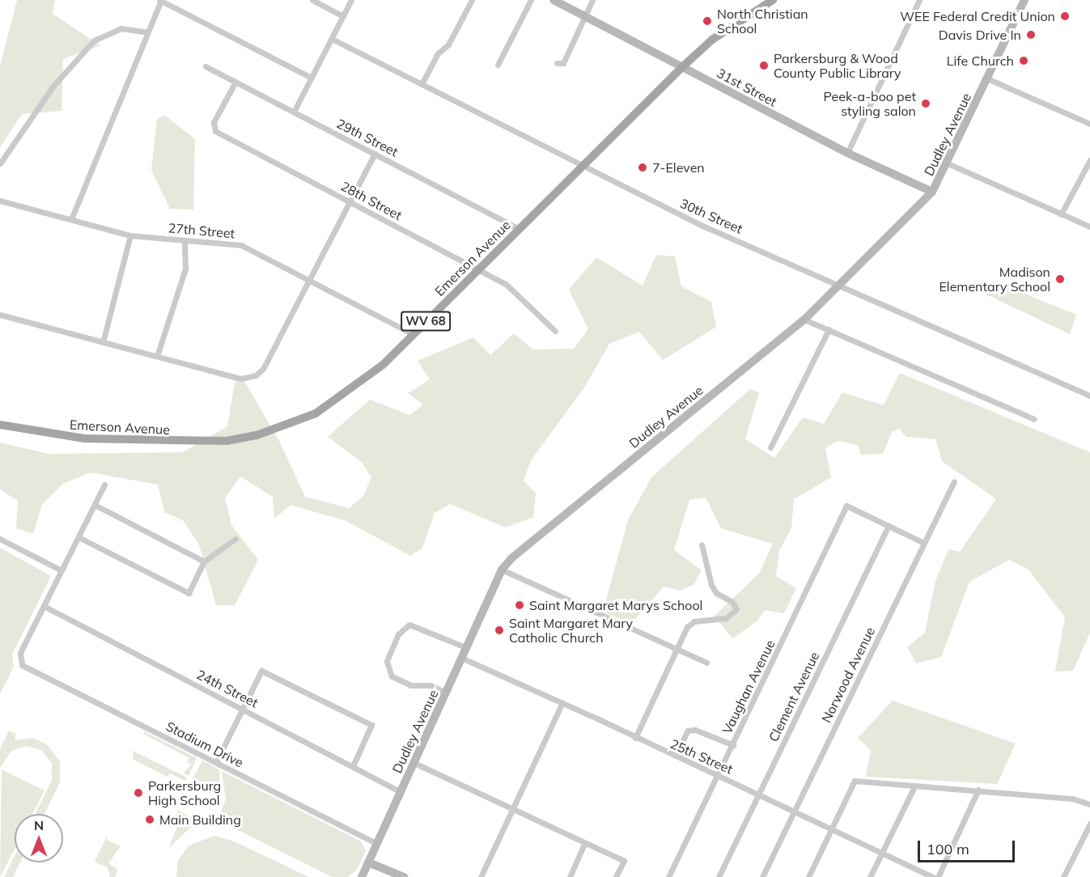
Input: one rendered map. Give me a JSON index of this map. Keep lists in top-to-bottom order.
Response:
{
  "streets": {
    "main road": ["Emerson Avenue", "WV 68"],
    "street": [
      "31st Street",
      "Dudley Avenue",
      "29th Street",
      "28th Street",
      "30th Street",
      "27th Street",
      "Norwood Avenue",
      "Vaughan Avenue",
      "24th Street",
      "Clement Avenue",
      "Stadium Drive",
      "25th Street"
    ]
  },
  "crossings": [
    ["31st Street", "Dudley Avenue"],
    ["31st Street", "Emerson Avenue"],
    ["Dudley Avenue", "30th Street"],
    ["Dudley Avenue", "24th Street"],
    ["Dudley Avenue", "Stadium Drive"],
    ["Dudley Avenue", "25th Street"],
    ["29th Street", "28th Street"],
    ["29th Street", "Emerson Avenue"],
    ["28th Street", "Emerson Avenue"],
    ["30th Street", "Emerson Avenue"],
    ["27th Street", "Emerson Avenue"],
    ["Norwood Avenue", "25th Street"],
    ["Vaughan Avenue", "Clement Avenue"],
    ["Vaughan Avenue", "25th Street"],
    ["24th Street", "Stadium Drive"],
    ["Clement Avenue", "25th Street"]
  ],
  "places": [
    "WEE Federal Credit Union",
    "North Christian School",
    "Davis Drive In",
    "Life Church",
    "Parkersburg & Wood County Public Library",
    "Peek-a-boo pet styling salon",
    "7-Eleven",
    "Madison Elementary School",
    "Saint Margaret Marys School",
    "Saint Margaret Mary Catholic Church",
    "Parkersburg High School",
    "Main Building"
  ],
  "scale_bar": "100 m",
  "north": "top"
}
